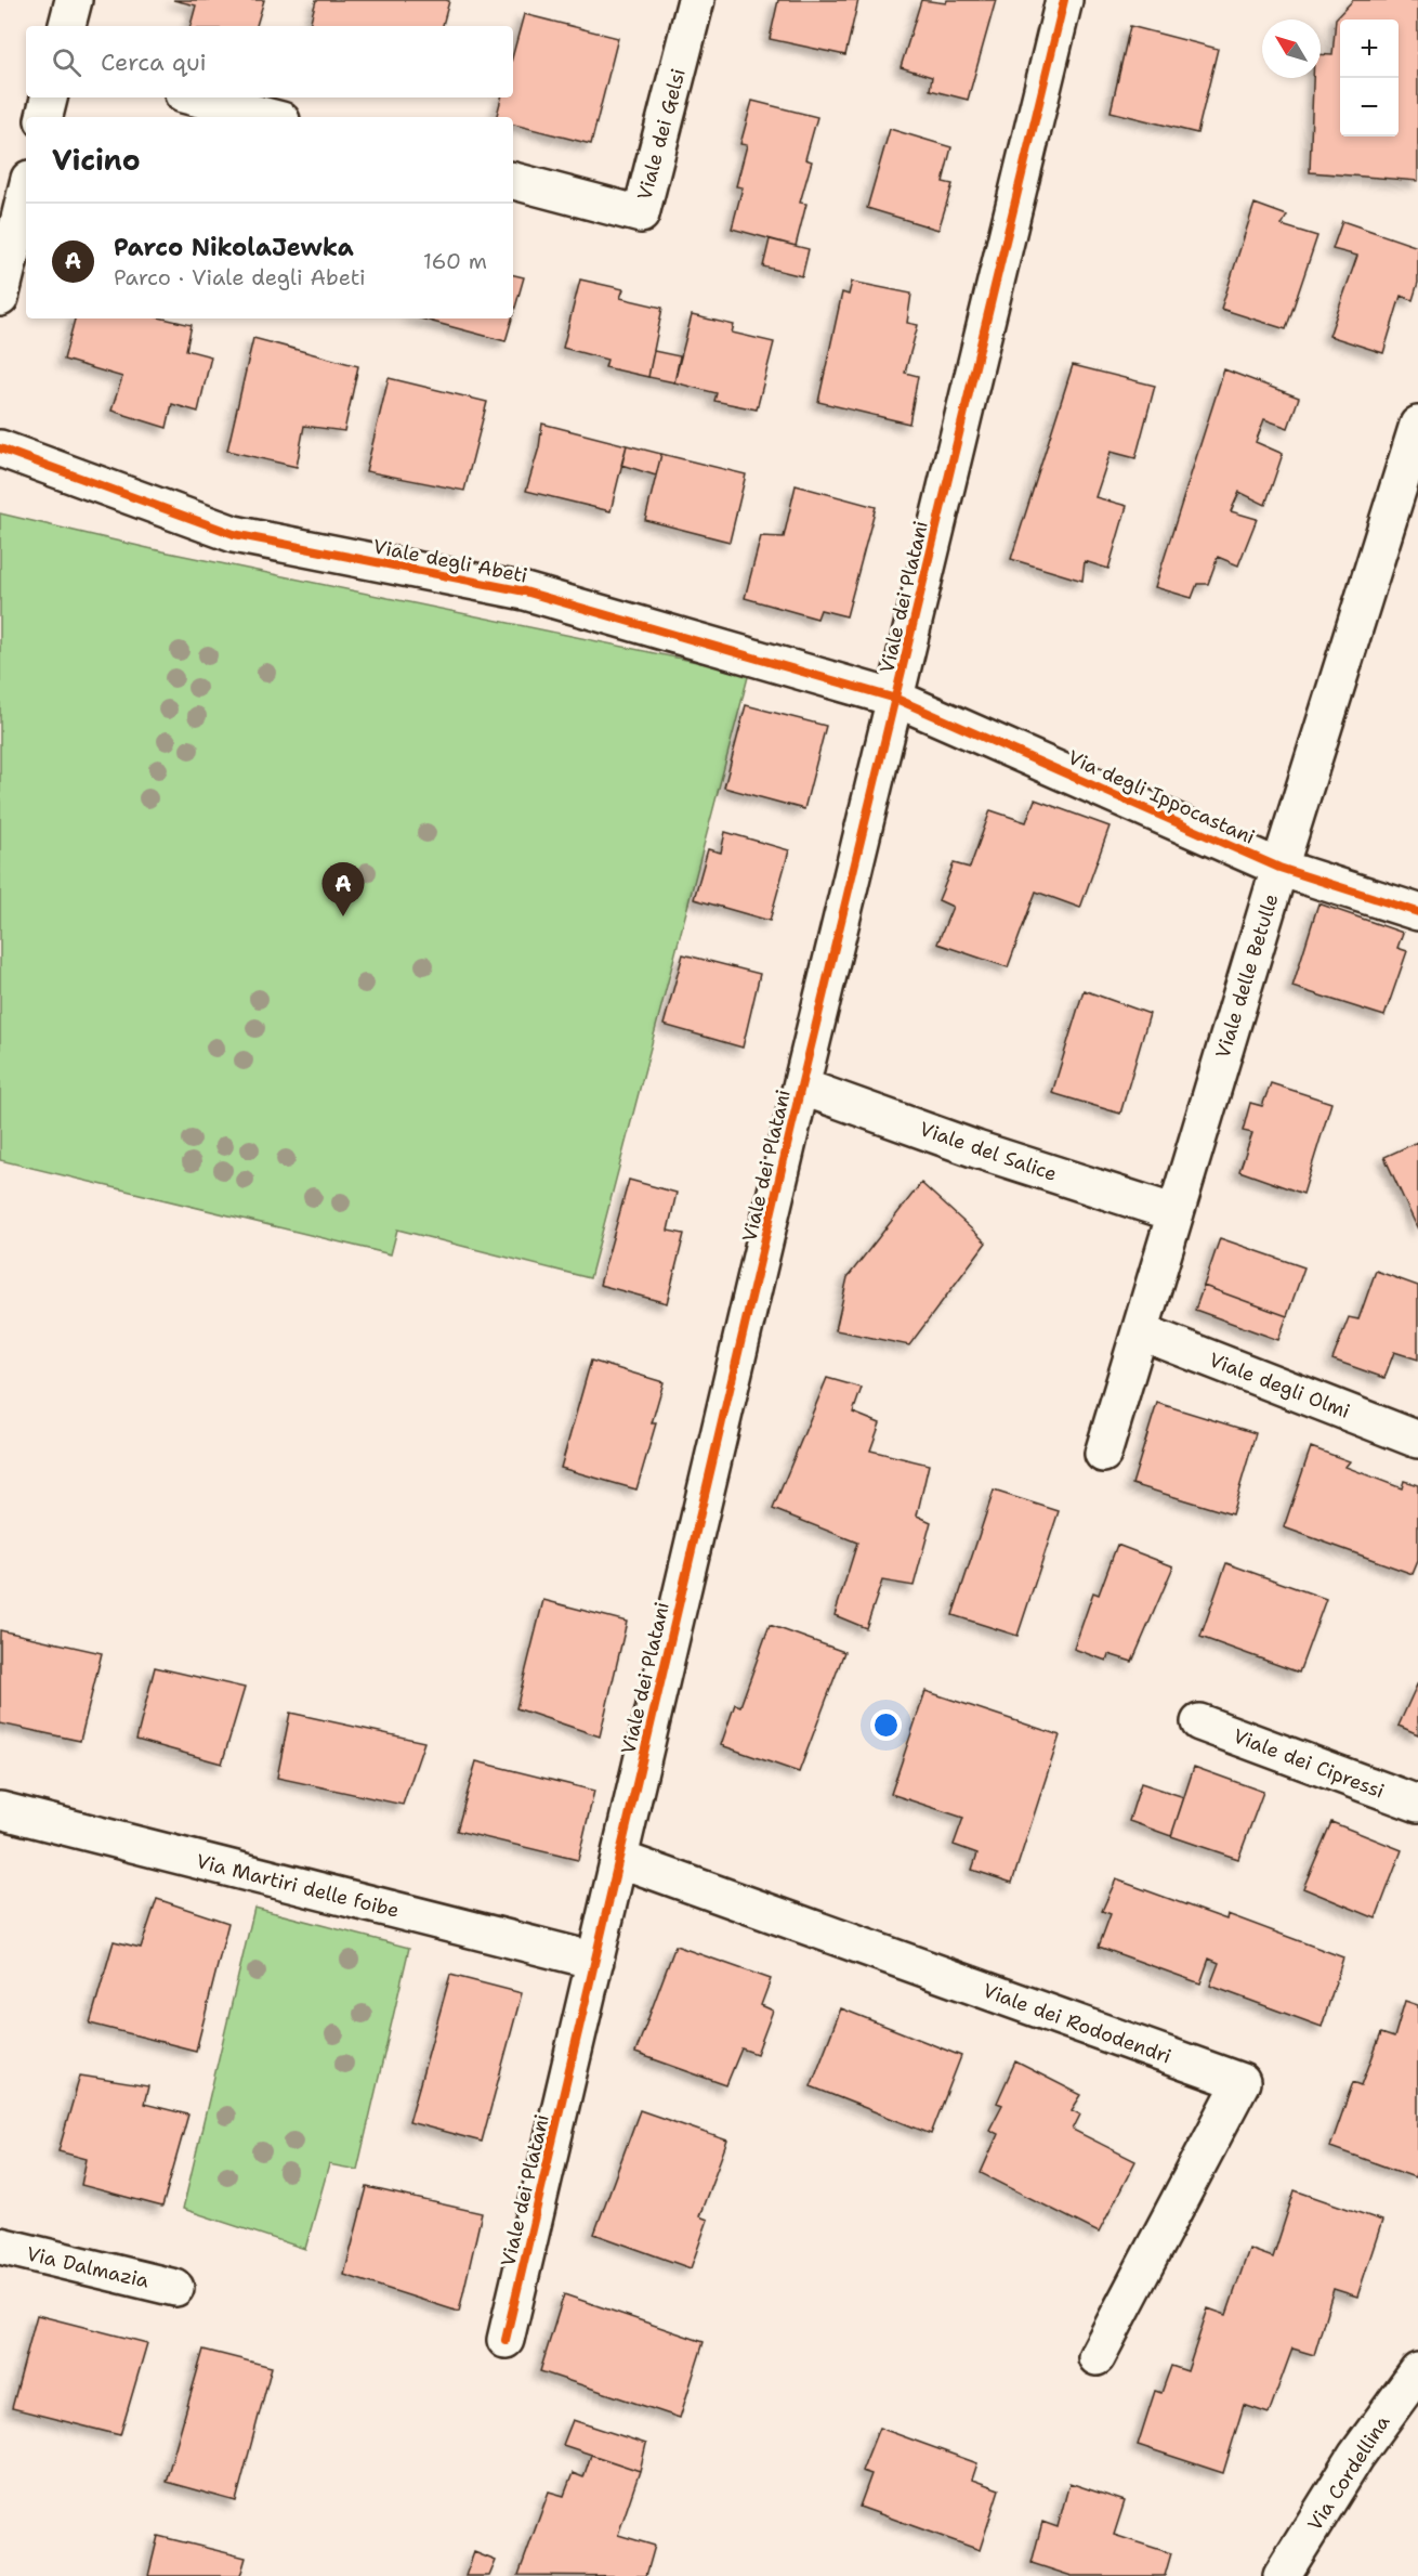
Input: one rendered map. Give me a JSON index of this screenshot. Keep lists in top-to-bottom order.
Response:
{
  "streets": {
    "street": [
      "Viale dei Gelsi",
      "Viale degli Abeti",
      "Viale dei Platani",
      "Via degli Ippocastani",
      "Viale delle Betulle",
      "Viale del Salice",
      "Viale degli Olmi",
      "Viale dei Cipressi",
      "Via Martiri delle foibe",
      "Viale dei Rododendri",
      "Via Dalmazia",
      "Via Cordellina"
    ]
  },
  "crossings": [
    ["Viale degli Abeti", "Viale dei Platani"],
    ["Viale degli Abeti", "Via degli Ippocastani"],
    ["Viale dei Platani", "Via degli Ippocastani"],
    ["Viale dei Platani", "Viale del Salice"],
    ["Viale dei Platani", "Via Martiri delle foibe"],
    ["Viale dei Platani", "Viale dei Rododendri"],
    ["Via degli Ippocastani", "Viale delle Betulle"],
    ["Viale delle Betulle", "Viale del Salice"],
    ["Viale delle Betulle", "Viale degli Olmi"]
  ],
  "north": "top left",
  "page": {
    "map_buttons": ["+", "−"],
    "search": "Cerca qui",
    "heading": "Vicino",
    "list": [
      {
        "mark": "A",
        "name": "Parco NikolaJewka",
        "note": "Parco · Viale degli Abeti",
        "value": "160 m"
      }
    ],
    "pins": "A"
  }
}
